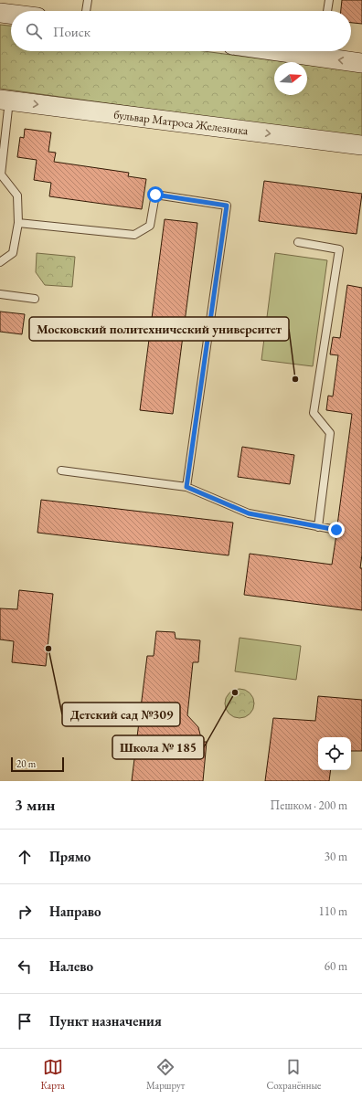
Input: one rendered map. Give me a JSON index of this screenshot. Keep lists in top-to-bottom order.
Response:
{
  "streets": {
    "street": ["бульвар Матроса Железняка"]
  },
  "one_way": ["бульвар Матроса Железняка"],
  "places": ["Московский политехнический университет", "Детский сад №309", "Школа № 185"],
  "scale_bar": "20 m",
  "north": "right",
  "page": {
    "search": "Поиск",
    "scale": "20 m",
    "heading": ["3 мин", "Пешком · 200 m"],
    "list": [
      ["Прямо", "30 m"],
      ["Направо", "110 m"],
      ["Налево", "60 m"],
      "Пункт назначения"
    ],
    "nav": ["Карта", "Маршрут", "Сохранённые"]
  }
}
